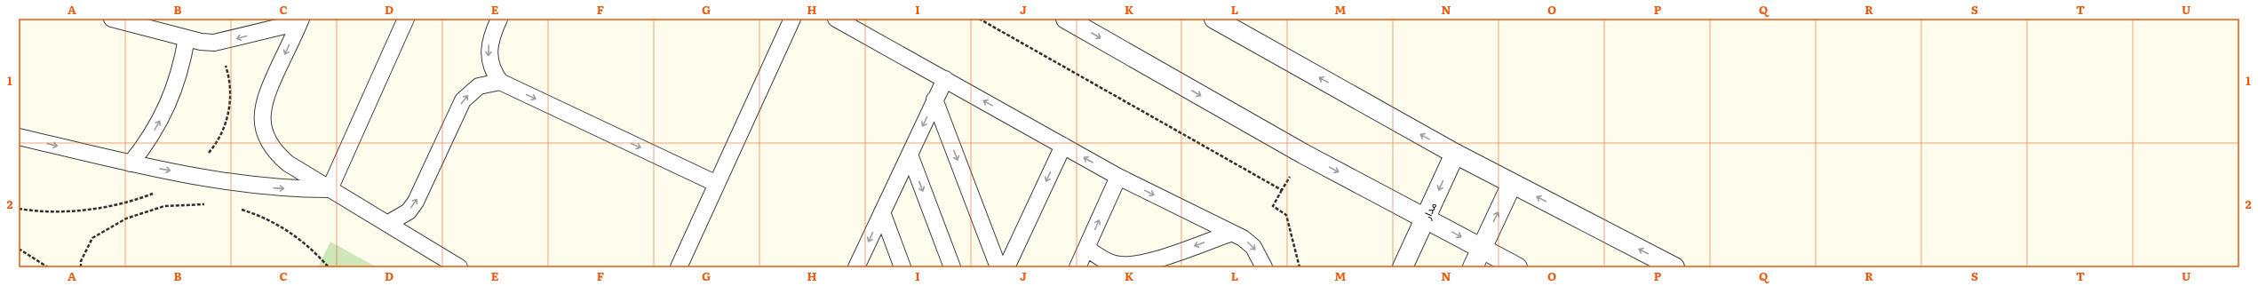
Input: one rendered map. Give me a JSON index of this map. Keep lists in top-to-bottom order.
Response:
{
  "streets": {
    "street": ["مدار"]
  },
  "grid": {
    "columns": [
      "A",
      "B",
      "C",
      "D",
      "E",
      "F",
      "G",
      "H",
      "I",
      "J",
      "K",
      "L",
      "M",
      "N",
      "O",
      "P",
      "Q",
      "R",
      "S",
      "T",
      "U"
    ],
    "rows": ["1", "2"]
  }
}
